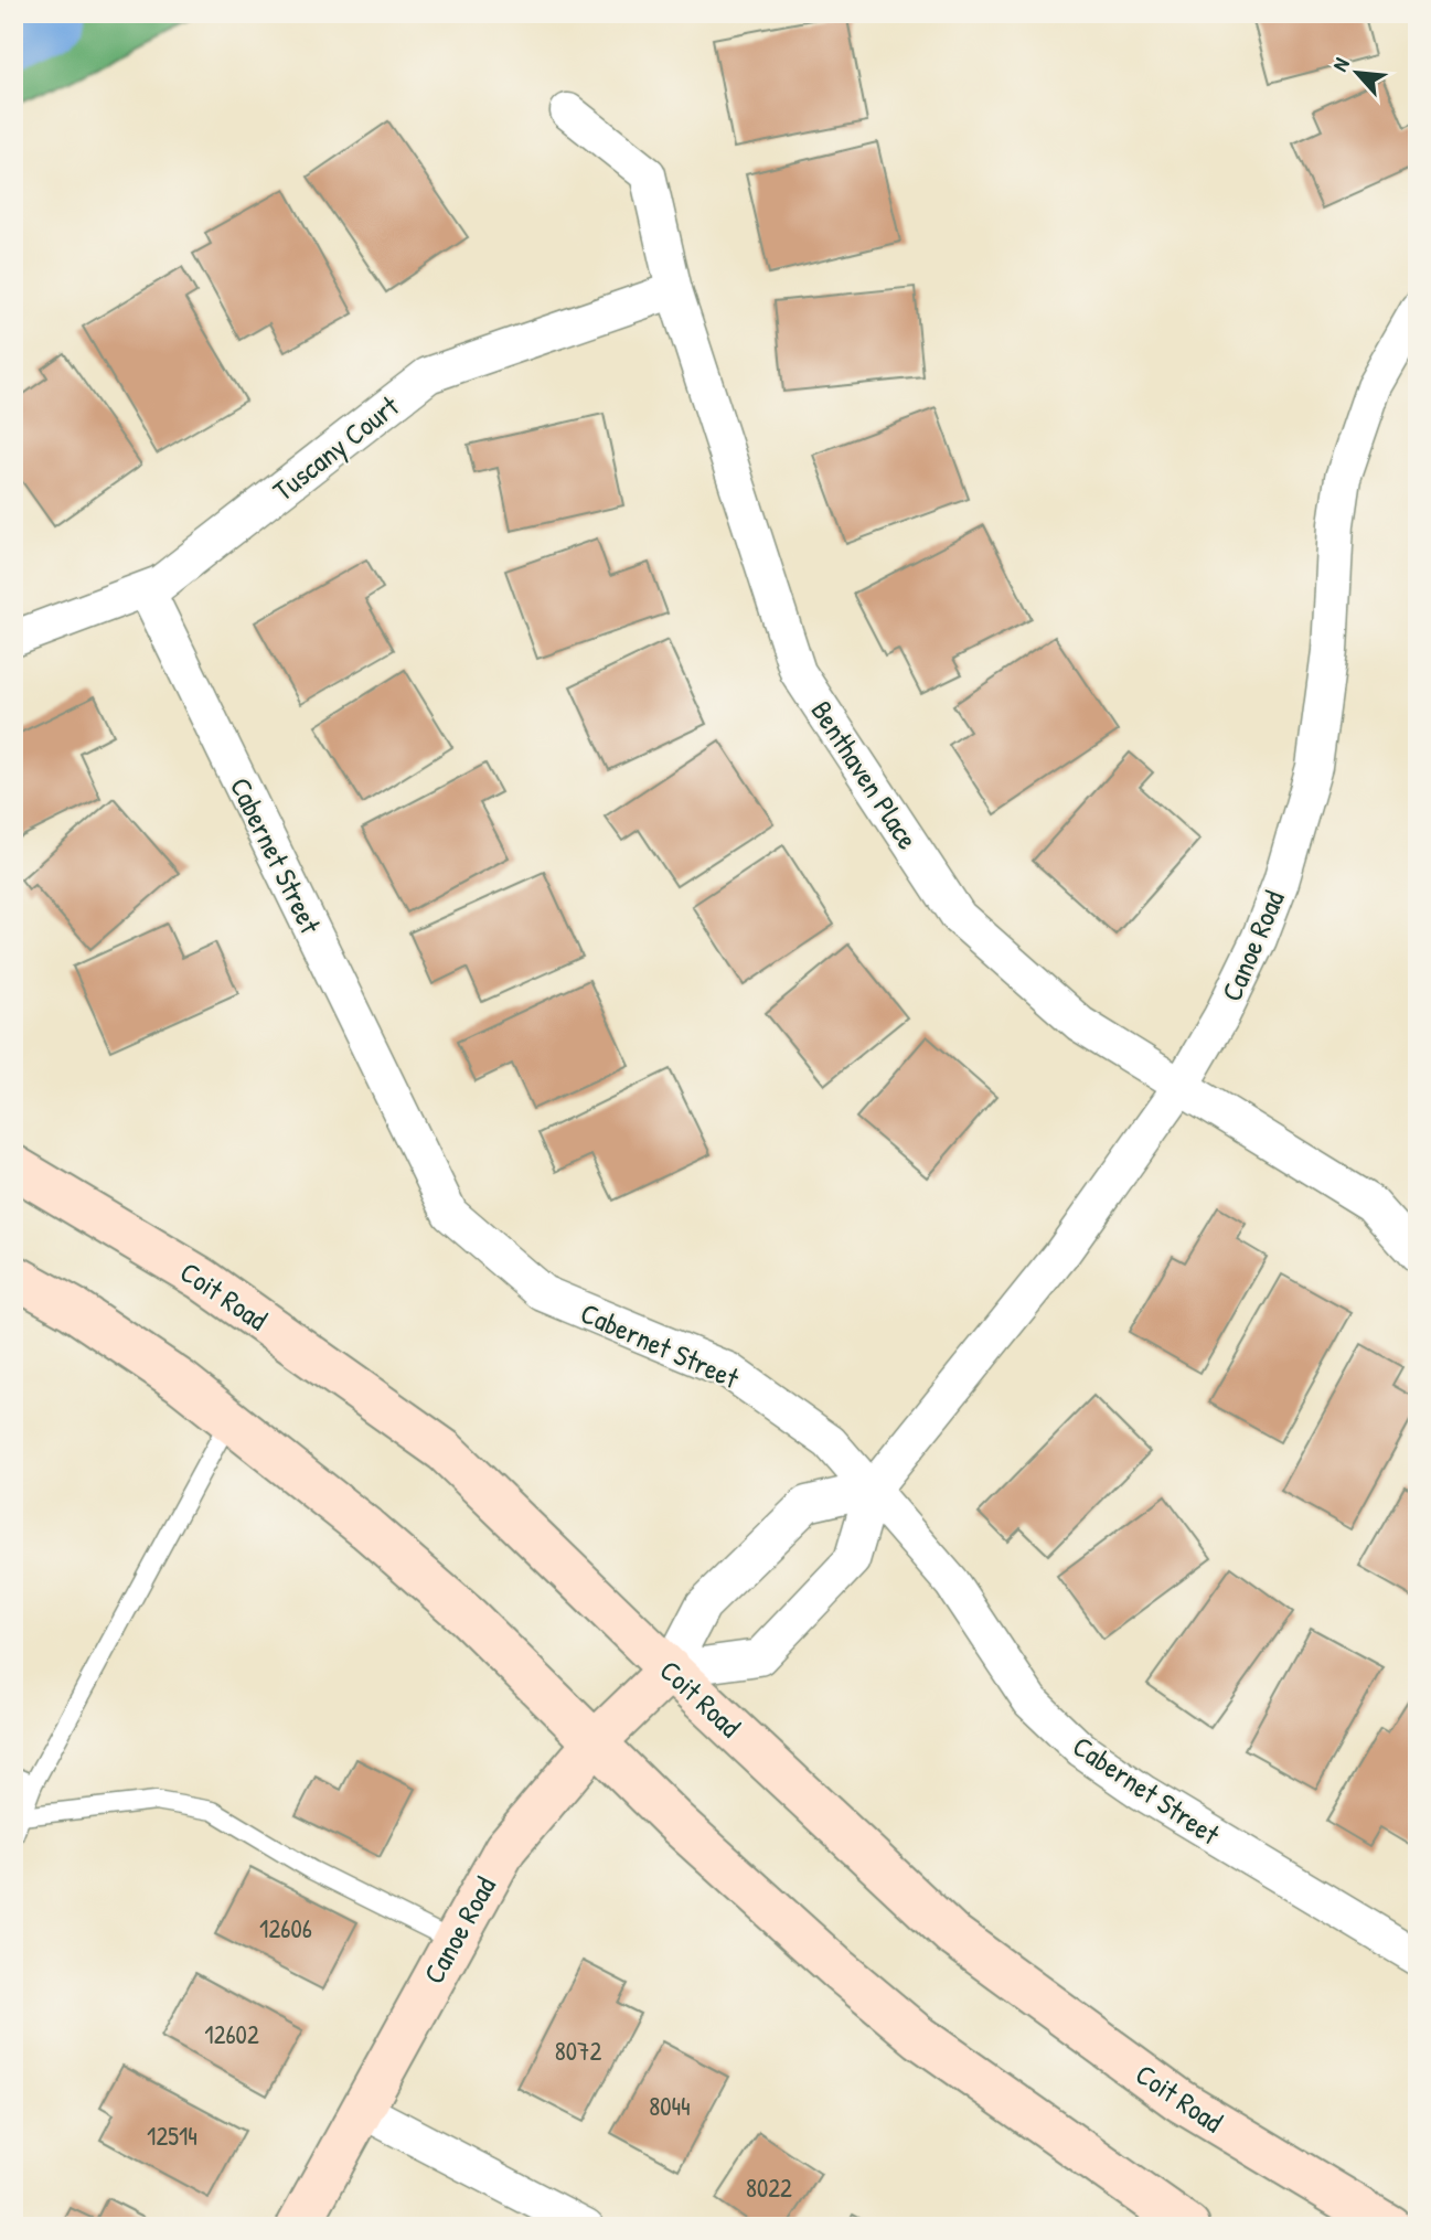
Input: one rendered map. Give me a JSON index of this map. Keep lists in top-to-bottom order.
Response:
{
  "streets": {
    "main road": ["Canoe Road", "Coit Road"],
    "street": ["Tuscany Court", "Benthaven Place", "Cabernet Street"]
  },
  "crossings": [
    ["Tuscany Court", "Benthaven Place"],
    ["Tuscany Court", "Cabernet Street"],
    ["Benthaven Place", "Canoe Road"],
    ["Cabernet Street", "Canoe Road"],
    ["Canoe Road", "Coit Road"]
  ],
  "house_numbers": [
    "12606",
    "12602",
    "8072",
    "8044",
    "12514",
    "8022"
  ],
  "north": "top left"
}
